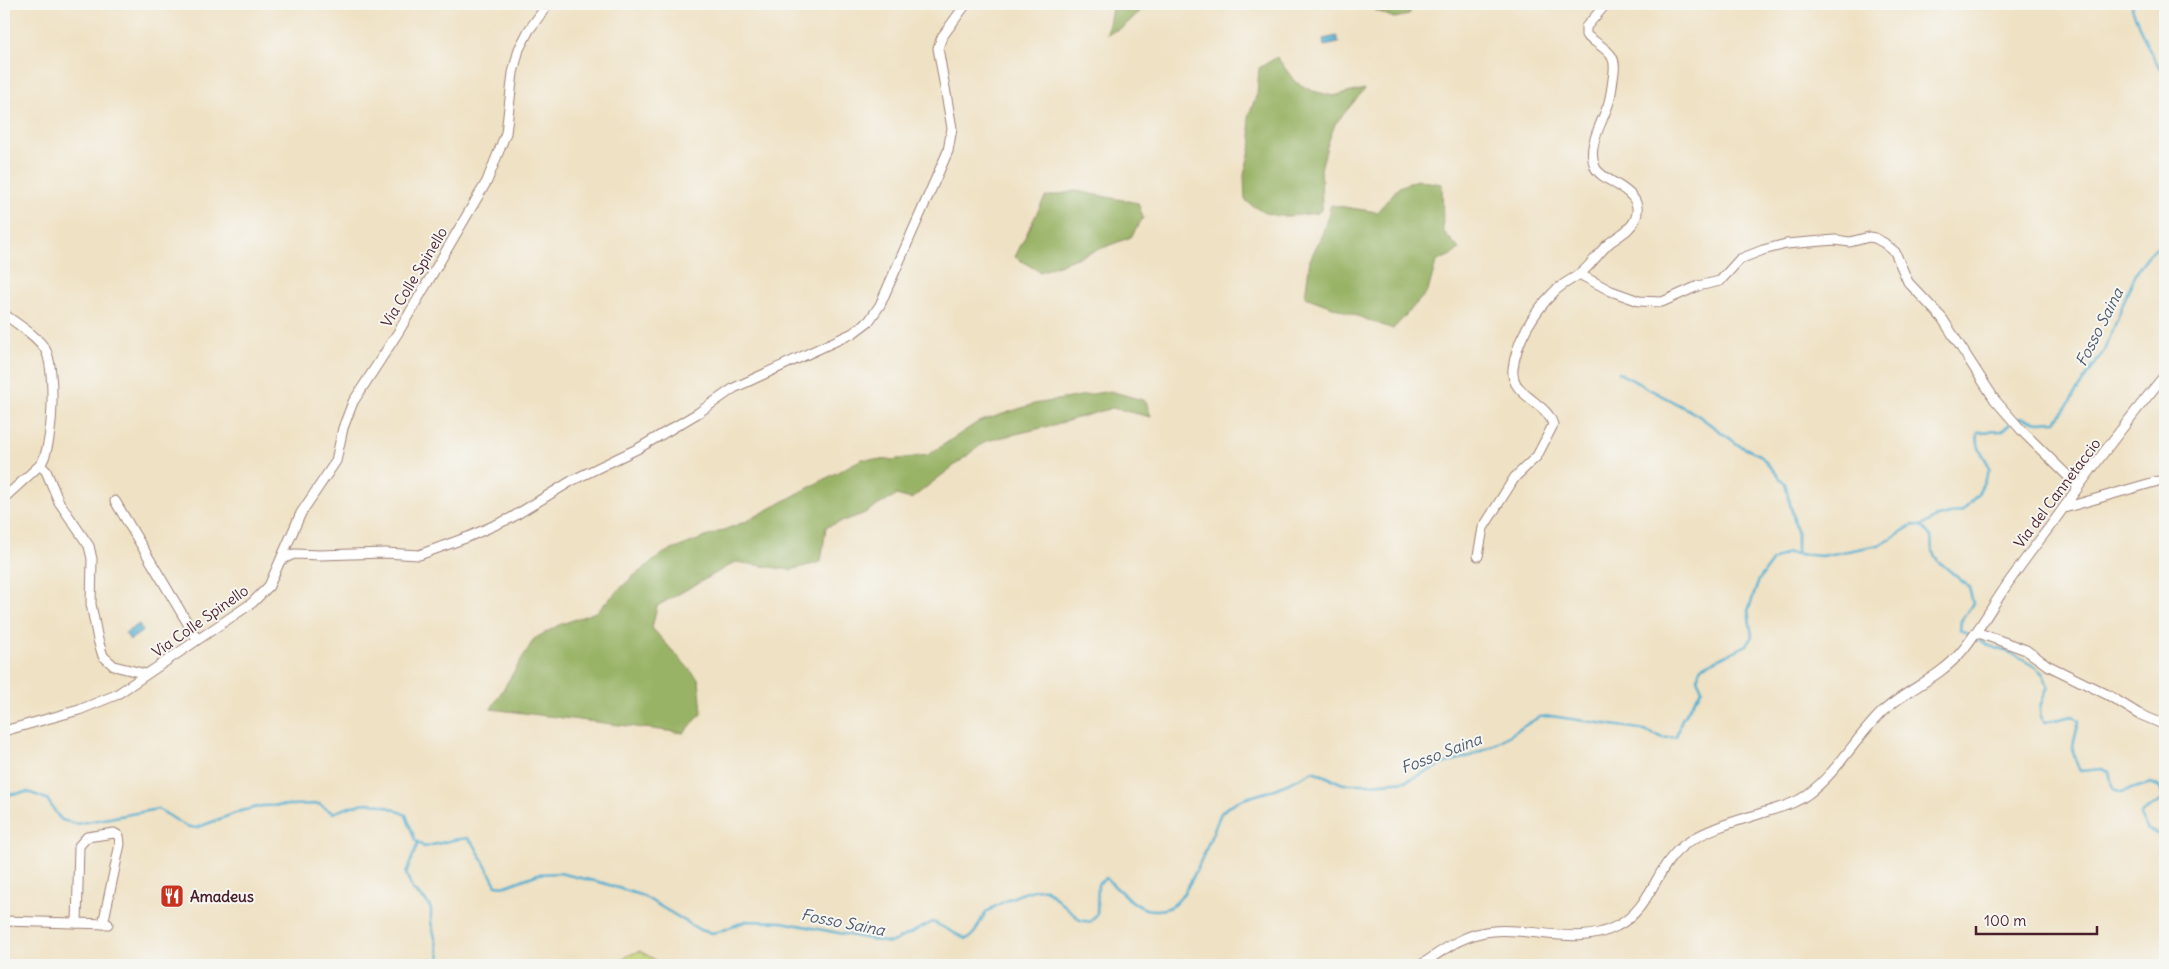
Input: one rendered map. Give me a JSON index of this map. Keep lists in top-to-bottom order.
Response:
{
  "streets": {
    "street": ["Via Colle Spinello", "Via del Cannetaccio"]
  },
  "water": ["Fosso Saina"],
  "places": {
    "restaurant": ["Amadeus"]
  },
  "scale_bar": "100 m"
}
